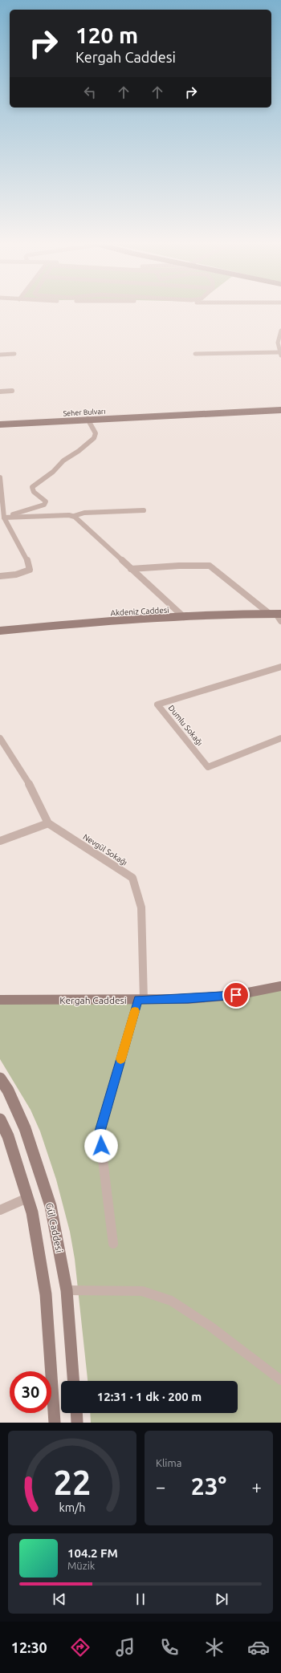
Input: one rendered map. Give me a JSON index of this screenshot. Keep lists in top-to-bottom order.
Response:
{
  "streets": {
    "street": [
      "Seher Bulvarı",
      "Akdeniz Caddesi",
      "Dumlu Sokağı",
      "Nevgül Sokağı",
      "Kergah Caddesi",
      "Gül Caddesi"
    ]
  },
  "crossings": [
    ["Nevgül Sokağı", "Kergah Caddesi"]
  ],
  "page": {
    "turn": ["120 m", "Kergah Caddesi"],
    "limit": "30",
    "trip": "12:31 · 1 dk · 200 m",
    "tile": "Klima",
    "heat": ["−", "23°", "+"],
    "song": ["104.2 FM", "Müzik"],
    "tabs": "12:30",
    "gauge": ["22", "km/h"]
  }
}
